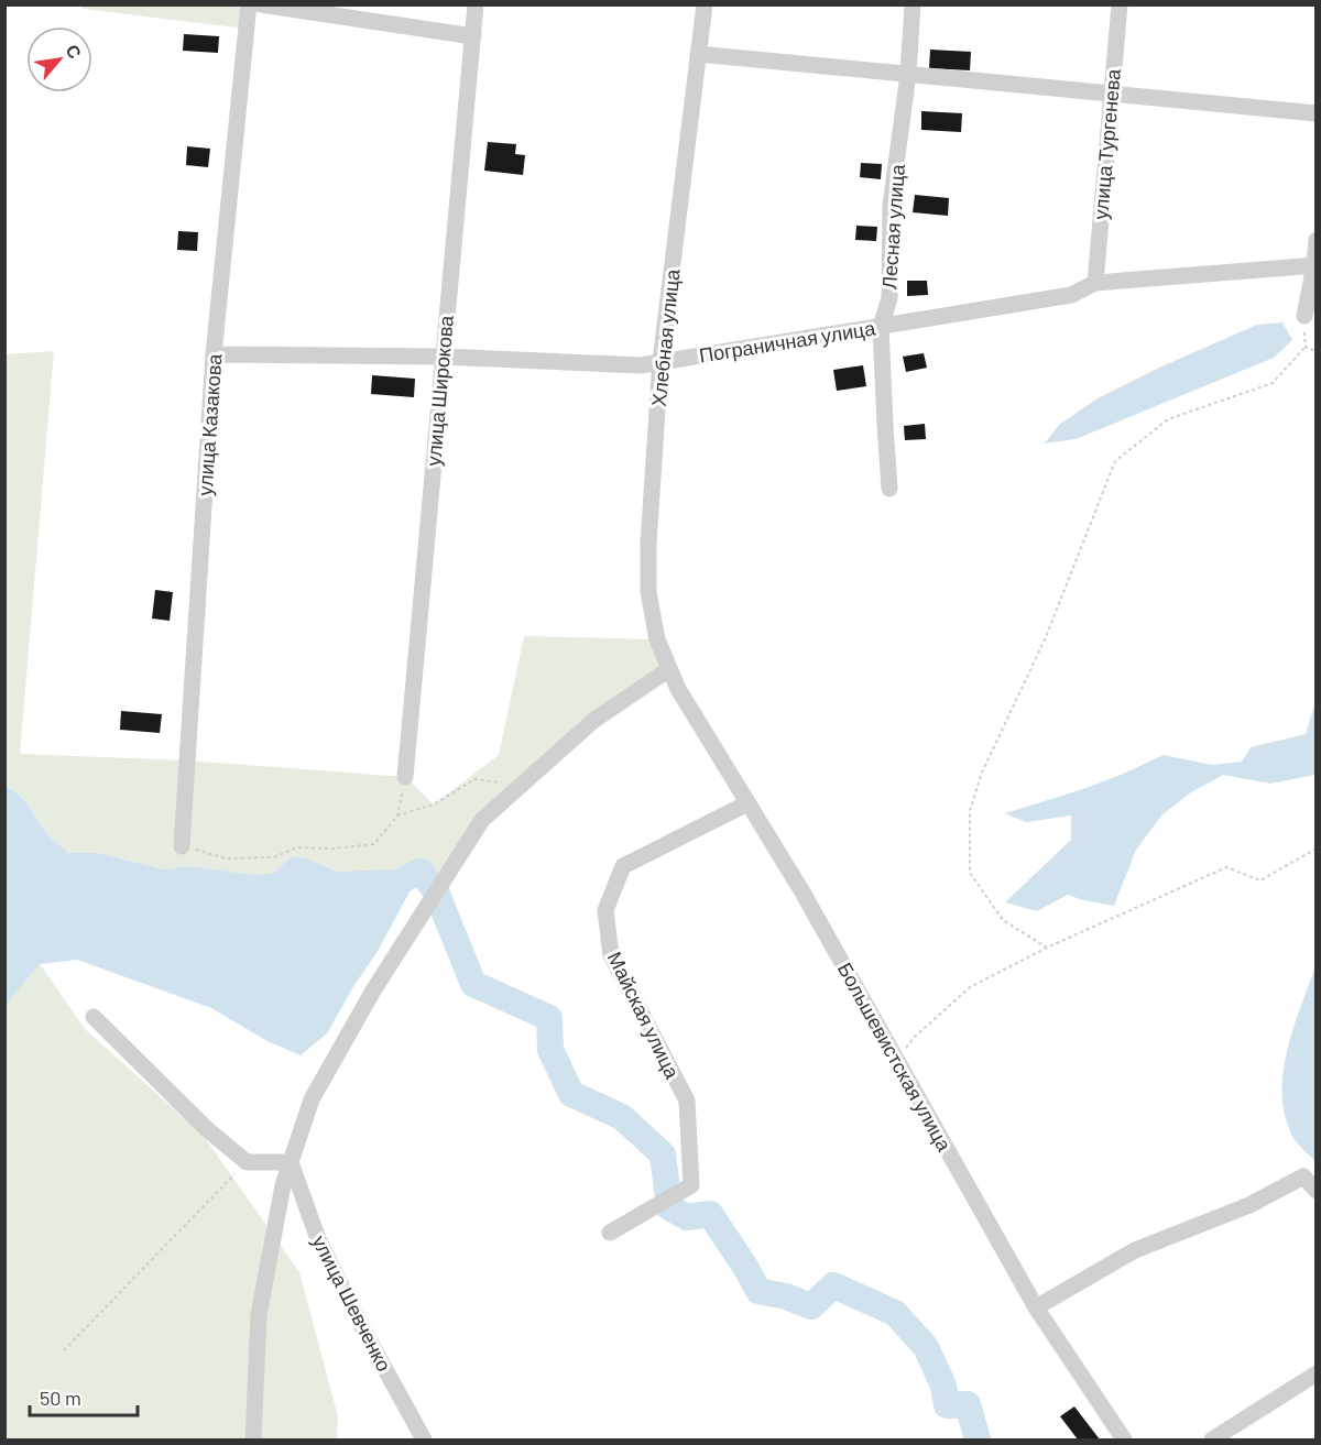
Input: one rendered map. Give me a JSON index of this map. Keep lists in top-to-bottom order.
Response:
{
  "streets": {
    "street": [
      "улица Тургенева",
      "Лесная улица",
      "Хлебная улица",
      "Пограничная улица",
      "улица Широкова",
      "улица Казакова",
      "Майская улица",
      "Большевистская улица",
      "улица Шевченко"
    ]
  },
  "crossings": [
    ["улица Тургенева", "Пограничная улица"],
    ["Лесная улица", "Пограничная улица"],
    ["Хлебная улица", "Пограничная улица"],
    ["Хлебная улица", "Большевистская улица"],
    ["Пограничная улица", "улица Широкова"],
    ["Пограничная улица", "улица Казакова"],
    ["Майская улица", "Большевистская улица"]
  ],
  "scale_bar": "50 m",
  "north": "top right"
}
